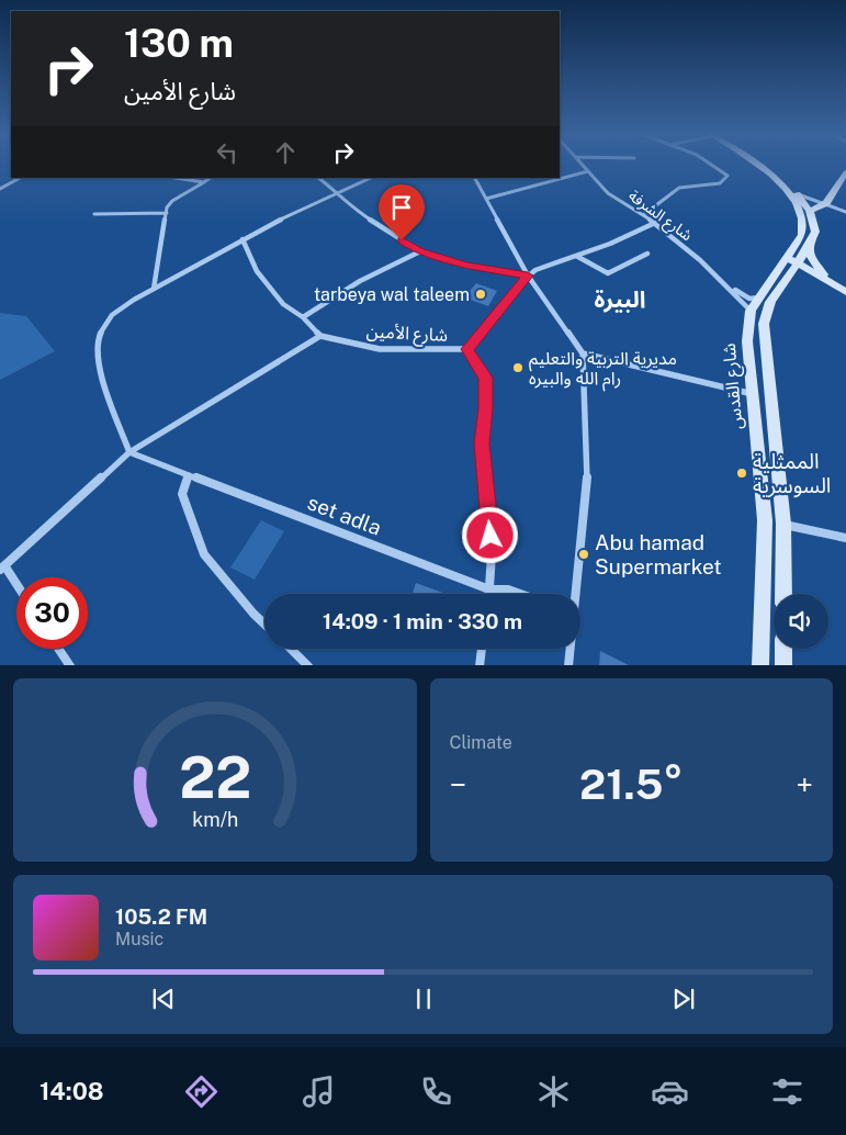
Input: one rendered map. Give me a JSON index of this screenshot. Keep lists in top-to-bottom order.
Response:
{
  "streets": {
    "main road": ["شارع القدس"],
    "street": ["شارع الشرفة", "شارع الأمين", "set adla"]
  },
  "crossings": [
    ["شارع الشرفة", "شارع القدس"]
  ],
  "districts": ["البيرة"],
  "places": [
    "tarbeya wal taleem",
    "مديرية التربية والتعليم رام الله والبيره",
    "الممثلية السوسرية",
    "Abu hamad Supermarket"
  ],
  "page": {
    "turn": ["130 m", "شارع الأمين"],
    "limit": "30",
    "trip": "14:09 · 1 min · 330 m",
    "tile": "Climate",
    "heat": ["−", "21.5°", "+"],
    "song": ["105.2 FM", "Music"],
    "tabs": "14:08",
    "gauge": ["22", "km/h"]
  }
}
